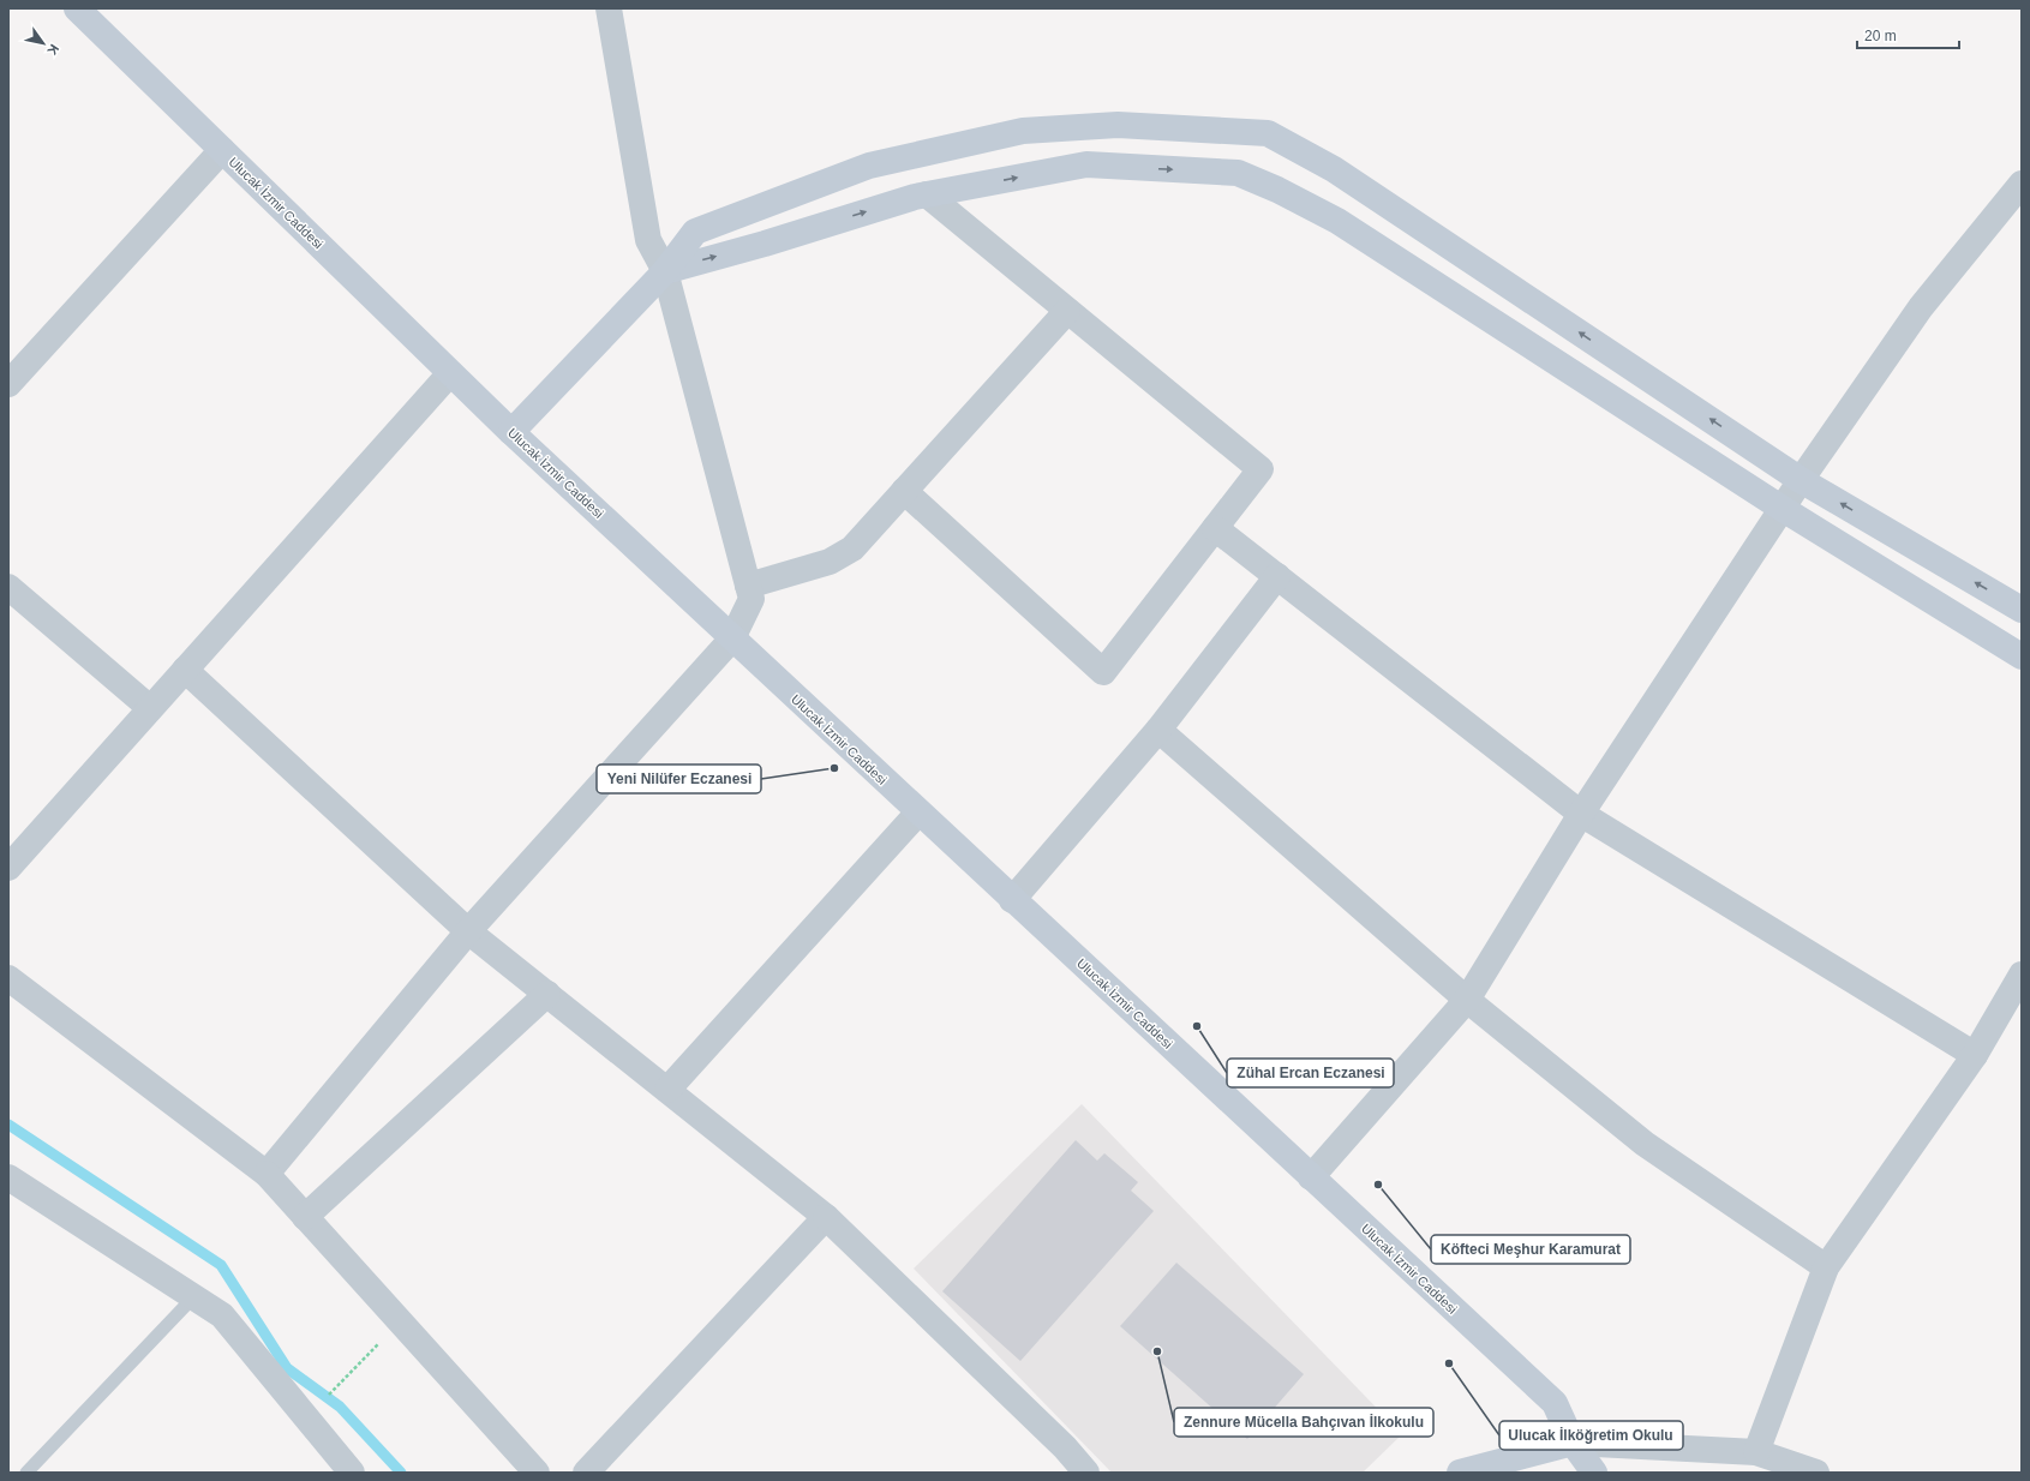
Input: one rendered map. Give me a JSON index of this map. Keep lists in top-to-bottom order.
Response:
{
  "streets": {
    "street": ["Ulucak İzmir Caddesi"]
  },
  "places": [
    "Yeni Nilüfer Eczanesi",
    "Zühal Ercan Eczanesi",
    "Köfteci Meşhur Karamurat",
    "Zennure Mücella Bahçıvan İlkokulu",
    "Ulucak İlköğretim Okulu"
  ],
  "scale_bar": "20 m",
  "north": "bottom right"
}
